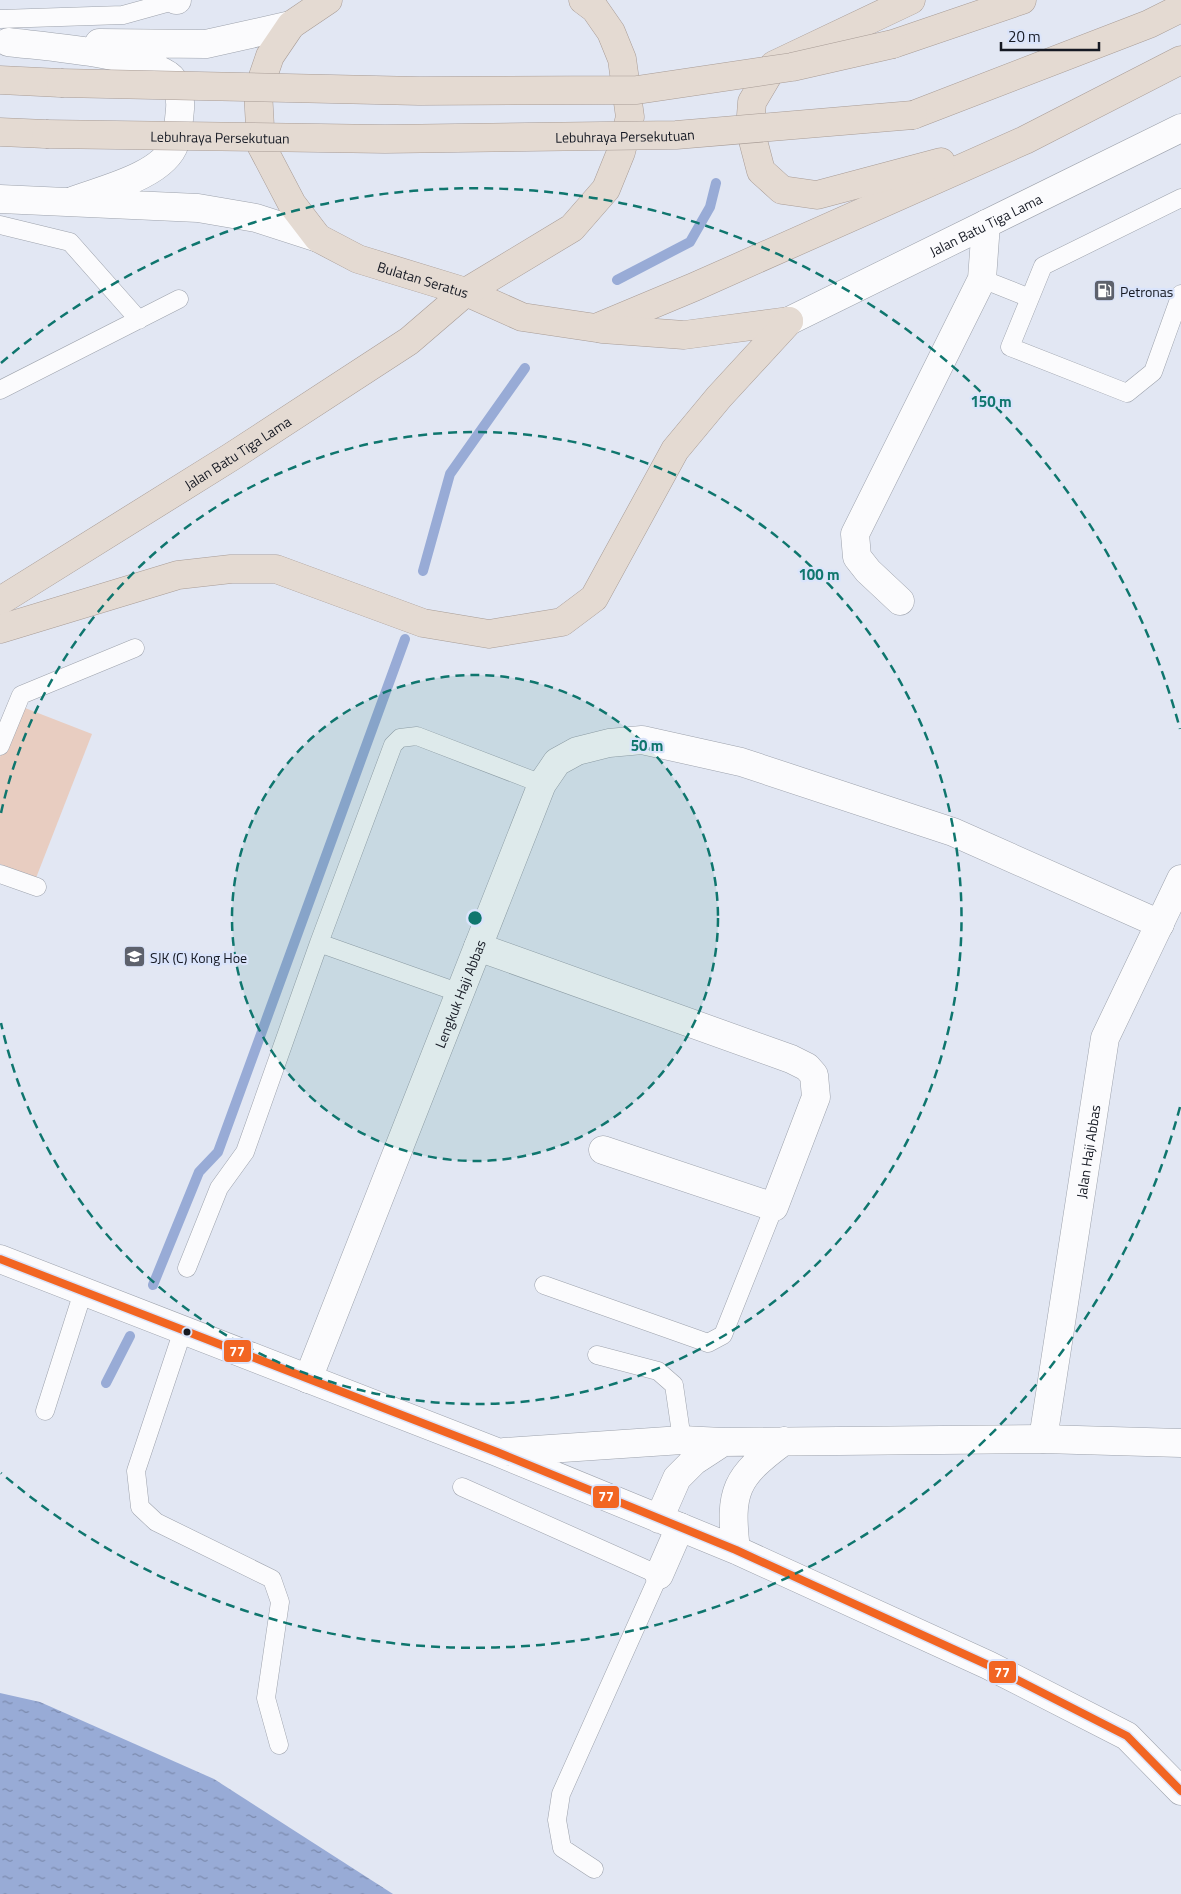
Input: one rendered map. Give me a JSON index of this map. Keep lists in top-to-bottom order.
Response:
{
  "streets": {
    "highway": ["Lebuhraya Persekutuan", "Jalan Batu Tiga Lama", "Bulatan Seratus"],
    "street": ["Lengkuk Haji Abbas", "Jalan Haji Abbas"]
  },
  "crossings": [
    ["Jalan Batu Tiga Lama", "Bulatan Seratus"],
    ["Lengkuk Haji Abbas", "Jalan Haji Abbas"]
  ],
  "places": {
    "fuel station": ["Petronas"],
    "school or university": ["SJK (C) Kong Hoe"]
  },
  "lines": ["transit line 77"],
  "scale_bar": "20 m",
  "rings": ["150 m", "100 m", "50 m"]
}
